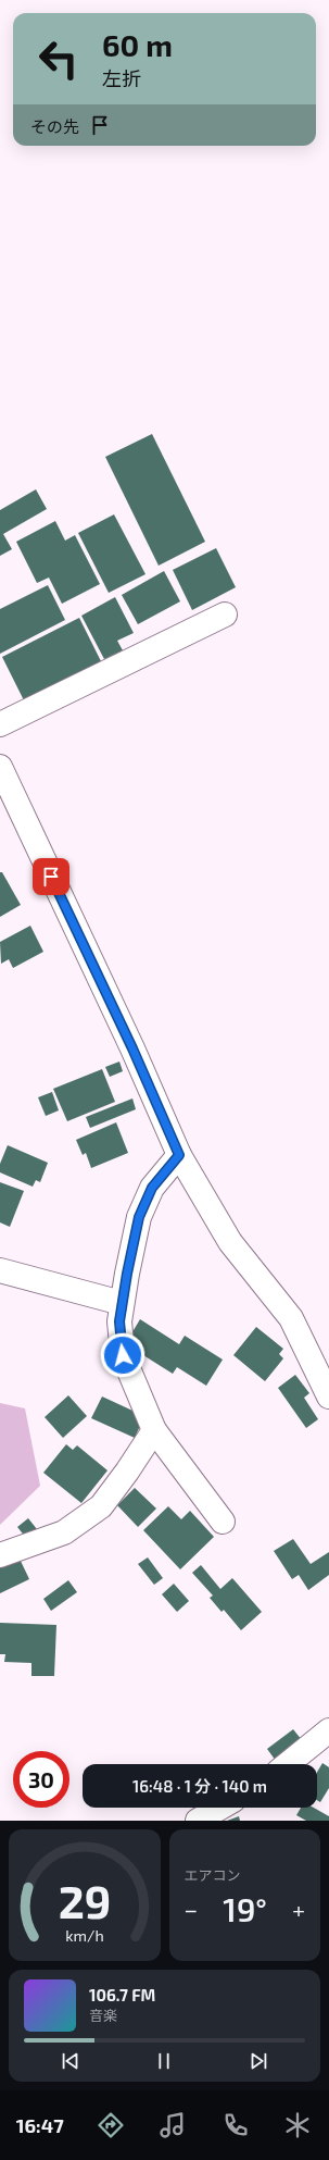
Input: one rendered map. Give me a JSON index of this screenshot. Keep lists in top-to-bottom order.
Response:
{
  "page": {
    "turn": ["60 m", "左折"],
    "then": "その先",
    "limit": "30",
    "trip": "16:48 · 1 分 · 140 m",
    "tile": "エアコン",
    "heat": ["−", "19°", "+"],
    "song": ["106.7 FM", "音楽"],
    "tabs": "16:47",
    "gauge": ["29", "km/h"]
  }
}
